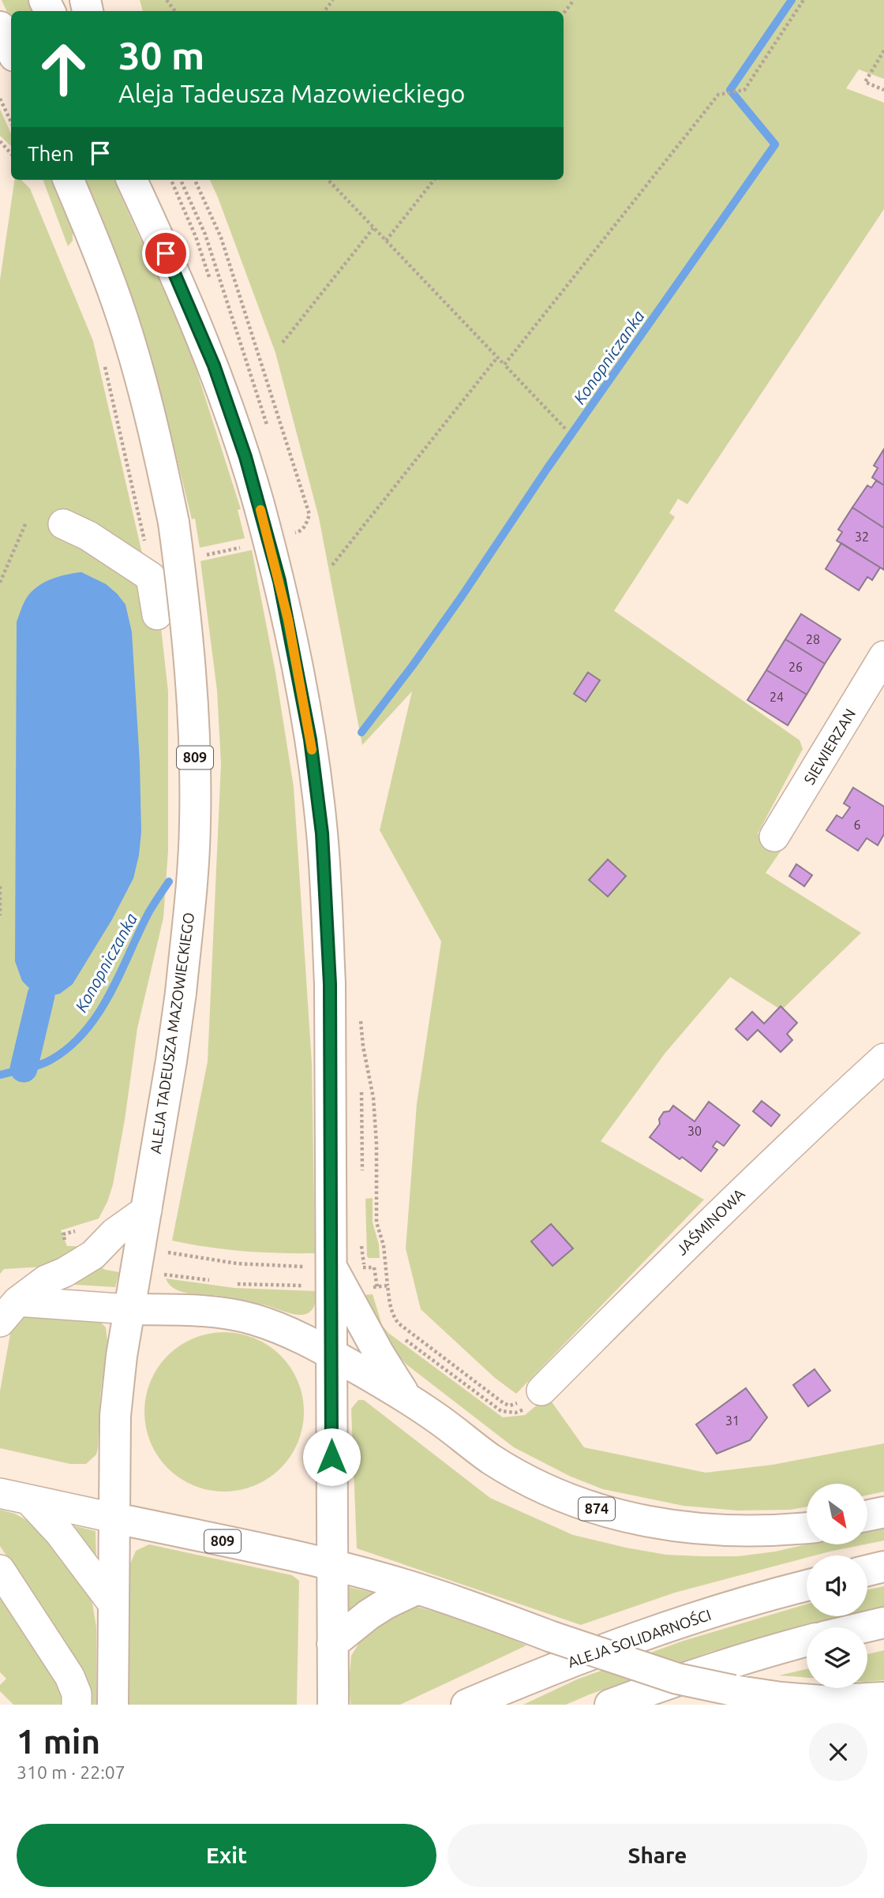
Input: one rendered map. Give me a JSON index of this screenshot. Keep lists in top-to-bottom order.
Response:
{
  "streets": {
    "main road": [
      "809",
      "ALEJA TADEUSZA MAZOWIECKIEGO",
      "874",
      "ALEJA SOLIDARNOŚCI"
    ],
    "street": ["SIEWIERZAN", "JAŚMINOWA"]
  },
  "crossings": [
    ["809", "ALEJA TADEUSZA MAZOWIECKIEGO"]
  ],
  "water": ["Konopniczanka"],
  "house_numbers": [
    "32",
    "28",
    "26",
    "24",
    "6",
    "30",
    "31"
  ],
  "north": "bottom right",
  "page": {
    "turn": ["30 m", "Aleja Tadeusza Mazowieckiego"],
    "then": "Then",
    "heading": ["1 min", "310 m · 22:07"],
    "buttons": ["Exit", "Share"]
  }
}
